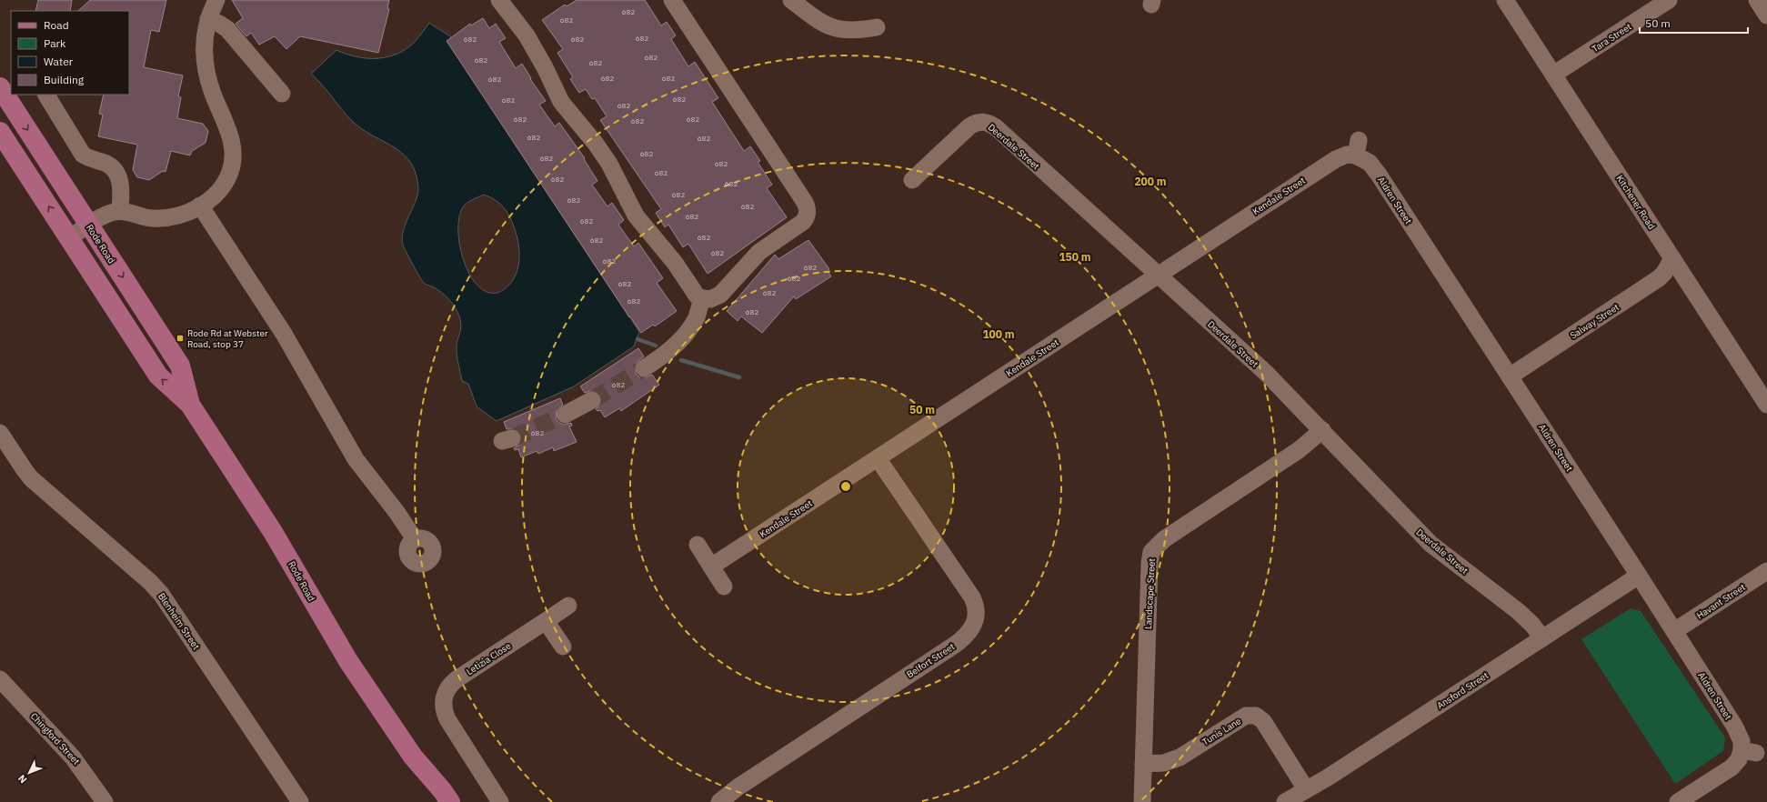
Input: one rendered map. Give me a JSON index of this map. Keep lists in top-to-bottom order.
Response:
{
  "streets": {
    "main road": ["Rode Road"],
    "street": [
      "Tara Street",
      "Deerdale Street",
      "Kendale Street",
      "Aldren Street",
      "Kitchener Road",
      "Salway Street",
      "Landscape Street",
      "Havant Street",
      "Blenheim Street",
      "Letizia Close",
      "Belfort Street",
      "Ansford Street",
      "Tunis Lane",
      "Chingford Street"
    ]
  },
  "crossings": [
    ["Tara Street", "Kitchener Road"],
    ["Deerdale Street", "Kendale Street"],
    ["Deerdale Street", "Landscape Street"],
    ["Deerdale Street", "Ansford Street"],
    ["Kendale Street", "Aldren Street"],
    ["Kendale Street", "Belfort Street"],
    ["Aldren Street", "Salway Street"],
    ["Aldren Street", "Havant Street"],
    ["Aldren Street", "Ansford Street"],
    ["Kitchener Road", "Salway Street"],
    ["Landscape Street", "Tunis Lane"],
    ["Ansford Street", "Tunis Lane"]
  ],
  "places": {
    "transit": ["Rode Rd at Webster Road, stop 37"]
  },
  "house_numbers": [
    "682",
    "682",
    "682",
    "682",
    "682",
    "682",
    "682",
    "682",
    "682",
    "682",
    "682",
    "682",
    "682",
    "682",
    "682",
    "682",
    "682",
    "682",
    "682",
    "682",
    "682",
    "682",
    "682",
    "682",
    "682",
    "682",
    "682",
    "682",
    "682",
    "682",
    "682",
    "682",
    "682",
    "682",
    "682",
    "682",
    "682",
    "682",
    "682",
    "682",
    "682",
    "682"
  ],
  "legend": [
    "Road",
    "Park",
    "Water",
    "Building"
  ],
  "scale_bar": "50 m",
  "north": "bottom left",
  "rings": [
    "200 m",
    "150 m",
    "100 m",
    "50 m"
  ]
}
